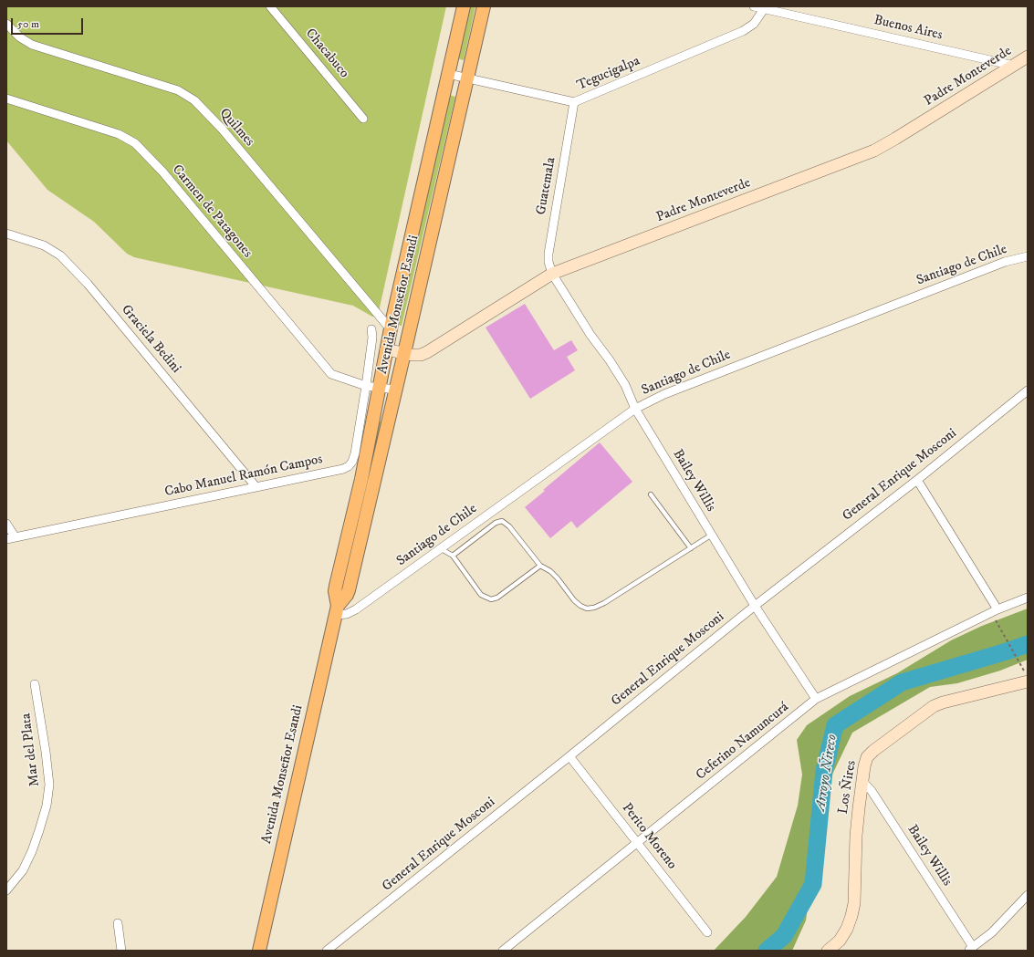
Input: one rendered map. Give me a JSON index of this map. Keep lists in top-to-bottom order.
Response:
{
  "streets": {
    "main road": ["Avenida Monseñor Esandi"],
    "street": [
      "Buenos Aires",
      "Chacabuco",
      "Tegucigalpa",
      "Padre Monteverde",
      "Quilmes",
      "Guatemala",
      "Carmen de Patagones",
      "Santiago de Chile",
      "Graciela Bedini",
      "General Enrique Mosconi",
      "Cabo Manuel Ramón Campos",
      "Bailey Willis",
      "Ceferino Namuncurá",
      "Mar del Plata",
      "Los Ñires",
      "Perito Moreno"
    ]
  },
  "crossings": [
    ["Buenos Aires", "Tegucigalpa"],
    ["Buenos Aires", "Padre Monteverde"],
    ["Tegucigalpa", "Guatemala"],
    ["Tegucigalpa", "Avenida Monseñor Esandi"],
    ["Padre Monteverde", "Guatemala"],
    ["Padre Monteverde", "Avenida Monseñor Esandi"],
    ["Padre Monteverde", "Bailey Willis"],
    ["Quilmes", "Avenida Monseñor Esandi"],
    ["Guatemala", "Bailey Willis"],
    ["Carmen de Patagones", "Avenida Monseñor Esandi"],
    ["Carmen de Patagones", "Cabo Manuel Ramón Campos"],
    ["Santiago de Chile", "Avenida Monseñor Esandi"],
    ["Santiago de Chile", "Bailey Willis"],
    ["Graciela Bedini", "Cabo Manuel Ramón Campos"],
    ["General Enrique Mosconi", "Bailey Willis"],
    ["General Enrique Mosconi", "Perito Moreno"],
    ["Bailey Willis", "Ceferino Namuncurá"],
    ["Bailey Willis", "Los Ñires"],
    ["Ceferino Namuncurá", "Perito Moreno"]
  ],
  "water": ["Arroyo Ñireco"],
  "scale_bar": "50 m"
}
